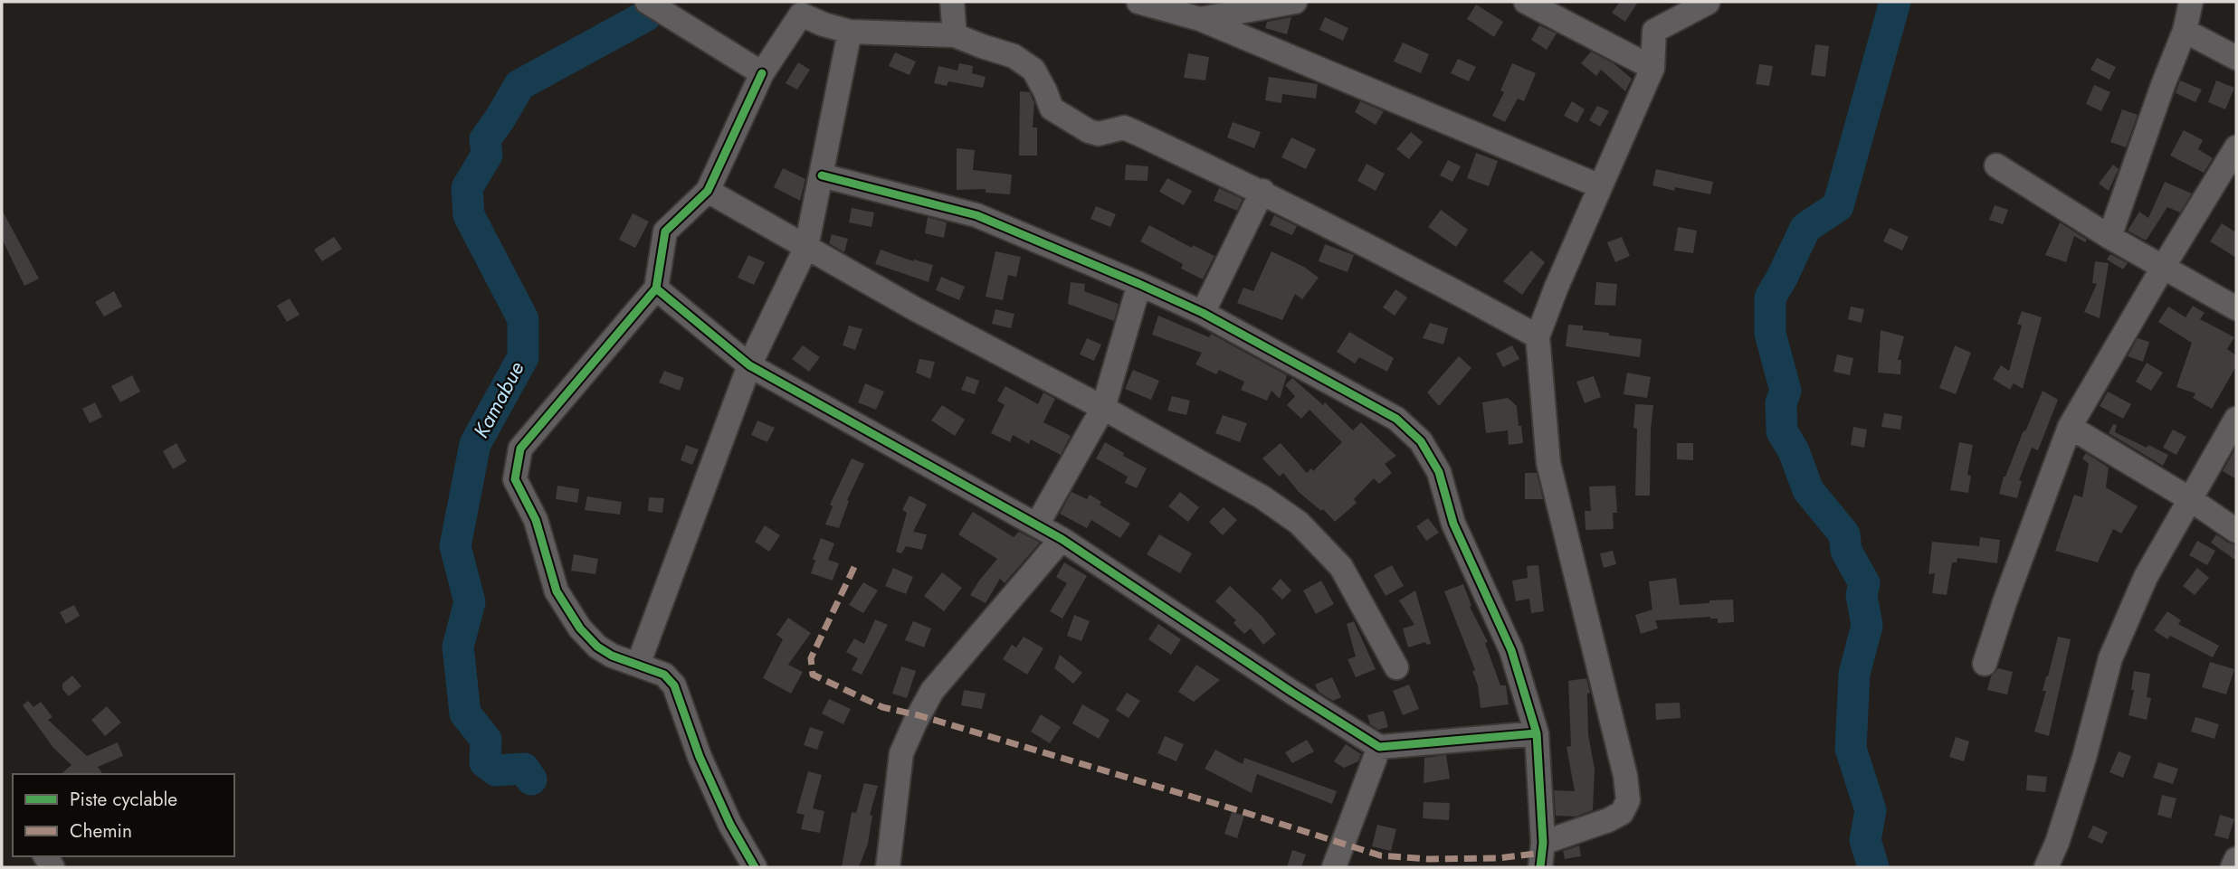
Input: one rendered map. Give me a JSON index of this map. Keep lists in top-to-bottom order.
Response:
{
  "water": ["Kamabue"],
  "legend": ["Piste cyclable", "Chemin"]
}
